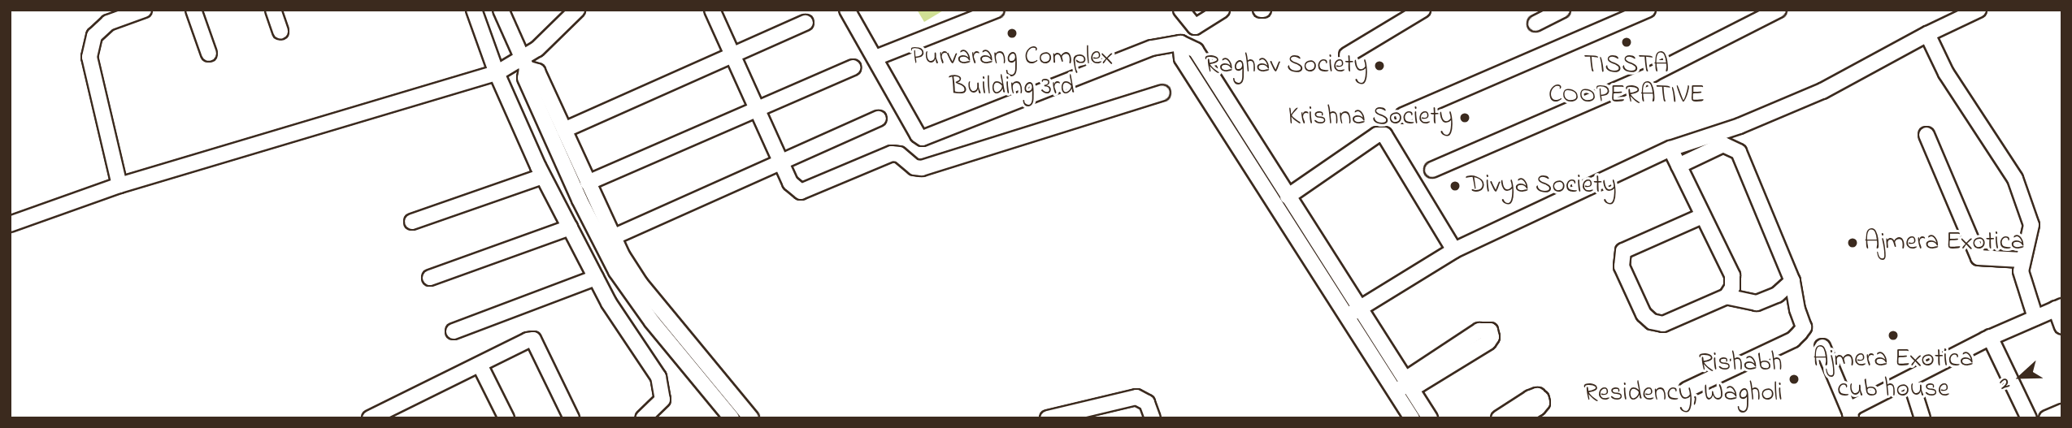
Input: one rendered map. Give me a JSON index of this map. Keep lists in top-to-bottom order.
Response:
{
  "places": [
    "Purvarang Complex Building 3rd",
    "TISSTA COOPERATIVE",
    "Raghav Society",
    "Krishna Society",
    "Divya Society",
    "Ajmera Exotica",
    "Ajmera Exotica cub house",
    "Rishabh Residency, Wagholi"
  ],
  "north": "left"
}
